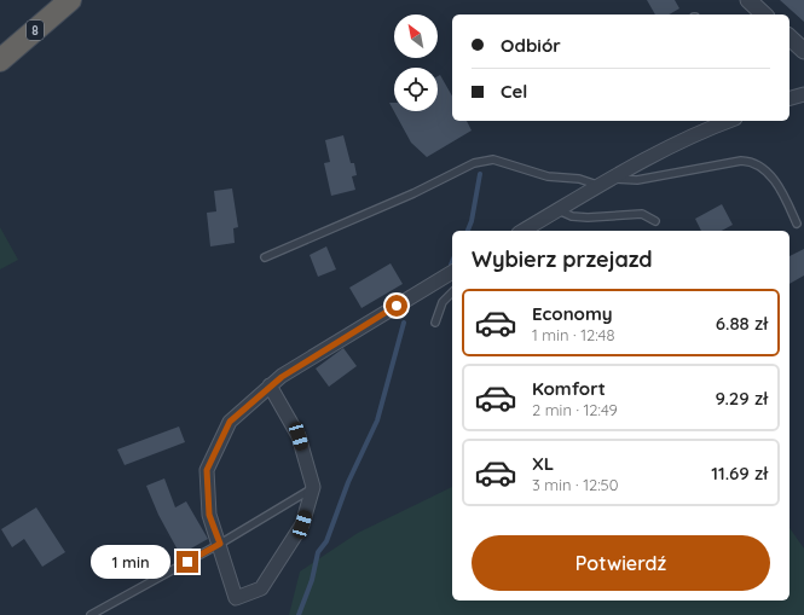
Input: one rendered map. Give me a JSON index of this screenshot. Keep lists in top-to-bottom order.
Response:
{
  "streets": {
    "highway": ["8"]
  },
  "north": "top left",
  "page": {
    "banner": ["Odbiór", "Cel"],
    "heading": "Wybierz przejazd",
    "list": [
      {
        "name": "Economy",
        "note": "1 min · 12:48",
        "value": "6.88 zł"
      },
      {
        "name": "Komfort",
        "note": "2 min · 12:49",
        "value": "9.29 zł"
      },
      {
        "name": "XL",
        "note": "3 min · 12:50",
        "value": "11.69 zł"
      }
    ],
    "buttons": "Potwierdź",
    "bubble": "1 min"
  }
}
